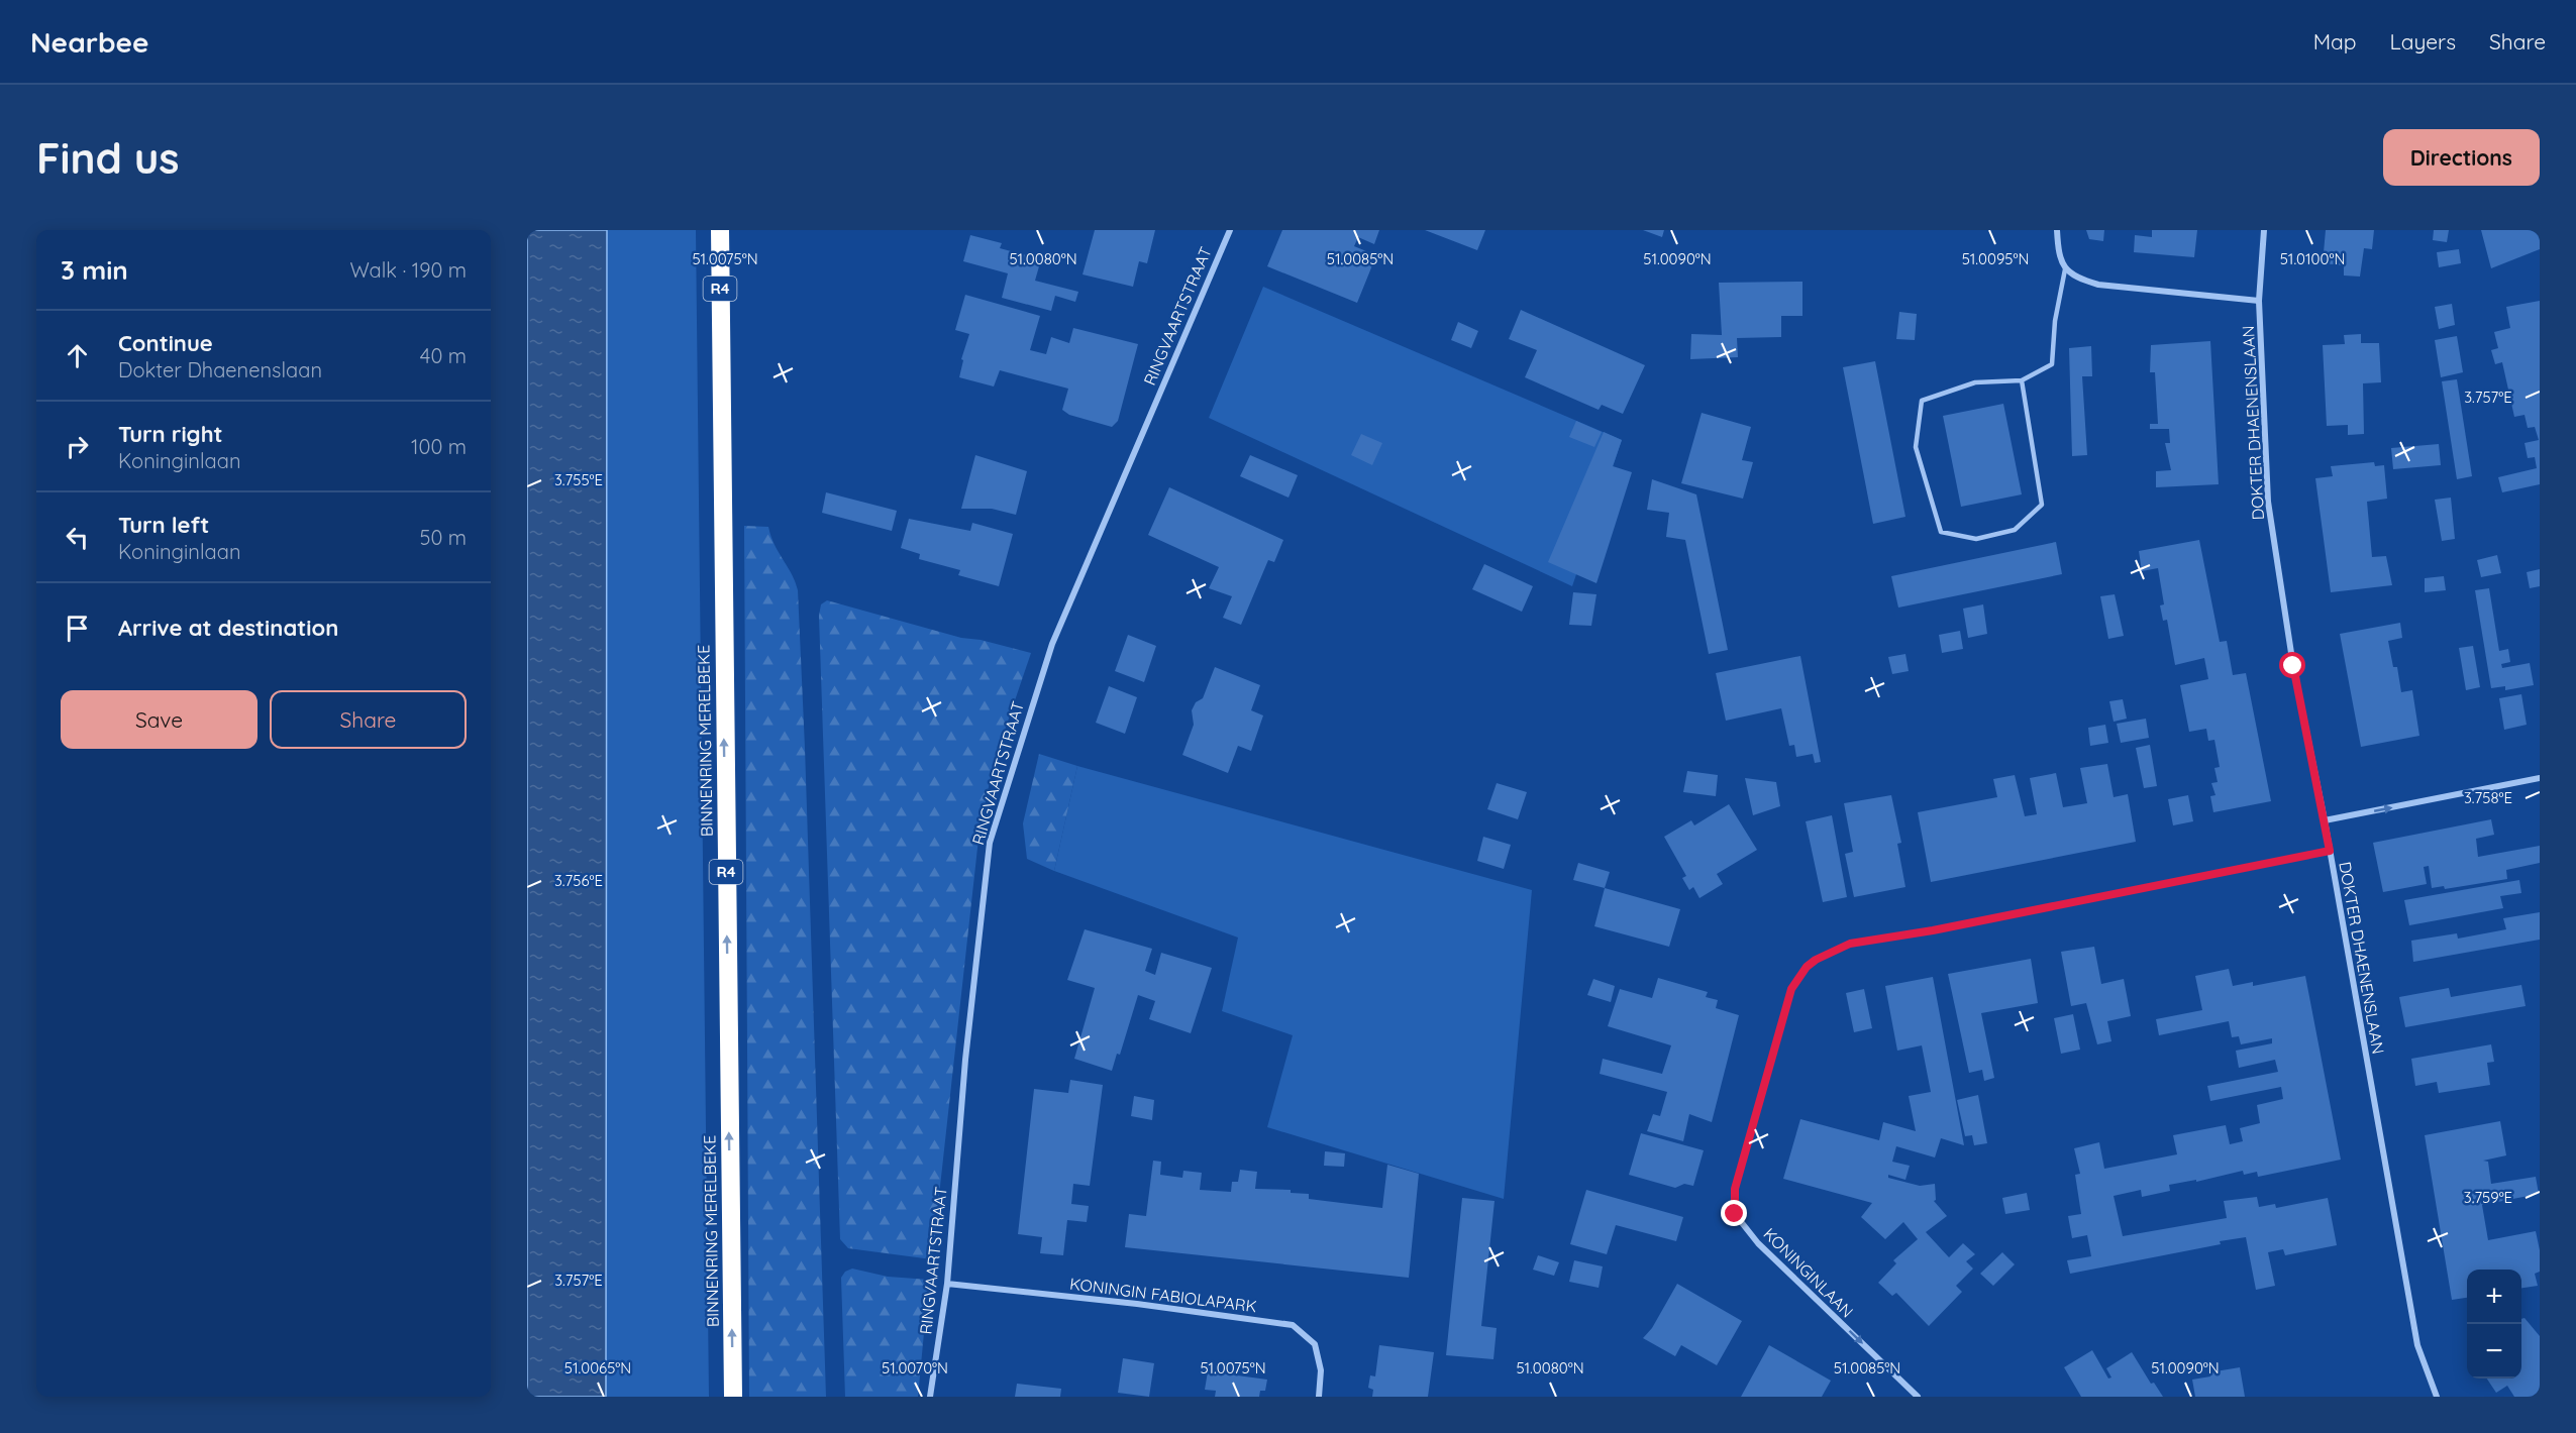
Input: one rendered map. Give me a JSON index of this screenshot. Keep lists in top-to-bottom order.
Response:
{
  "streets": {
    "highway": ["R4", "BINNENRING MERELBEKE"],
    "street": [
      "RINGVAARTSTRAAT",
      "DOKTER DHAENENSLAAN",
      "KONINGINLAAN",
      "KONINGIN FABIOLAPARK"
    ]
  },
  "crossings": [
    ["RINGVAARTSTRAAT", "KONINGIN FABIOLAPARK"],
    ["DOKTER DHAENENSLAAN", "KONINGINLAAN"]
  ],
  "one_way": ["BINNENRING MERELBEKE"],
  "page": {
    "header": "Nearbee",
    "nav": ["Map", "Layers", "Share"],
    "buttons": [
      "Directions",
      ["Save", "Share"]
    ],
    "title": "Find us",
    "heading": ["3 min", "Walk · 190 m"],
    "list": [
      ["Continue", "Dokter Dhaenenslaan", "40 m"],
      ["Turn right", "Koninginlaan", "100 m"],
      ["Turn left", "Koninginlaan", "50 m"],
      "Arrive at destination"
    ],
    "map_buttons": ["+", "−"]
  },
  "coordinates": [
    "51.0100°N",
    "51.0075°N",
    "51.0080°N",
    "51.0085°N",
    "51.0090°N",
    "51.0095°N",
    "3.757°E",
    "3.755°E",
    "3.758°E",
    "3.756°E",
    "3.759°E",
    "51.0065°N",
    "51.0070°N"
  ]
}
